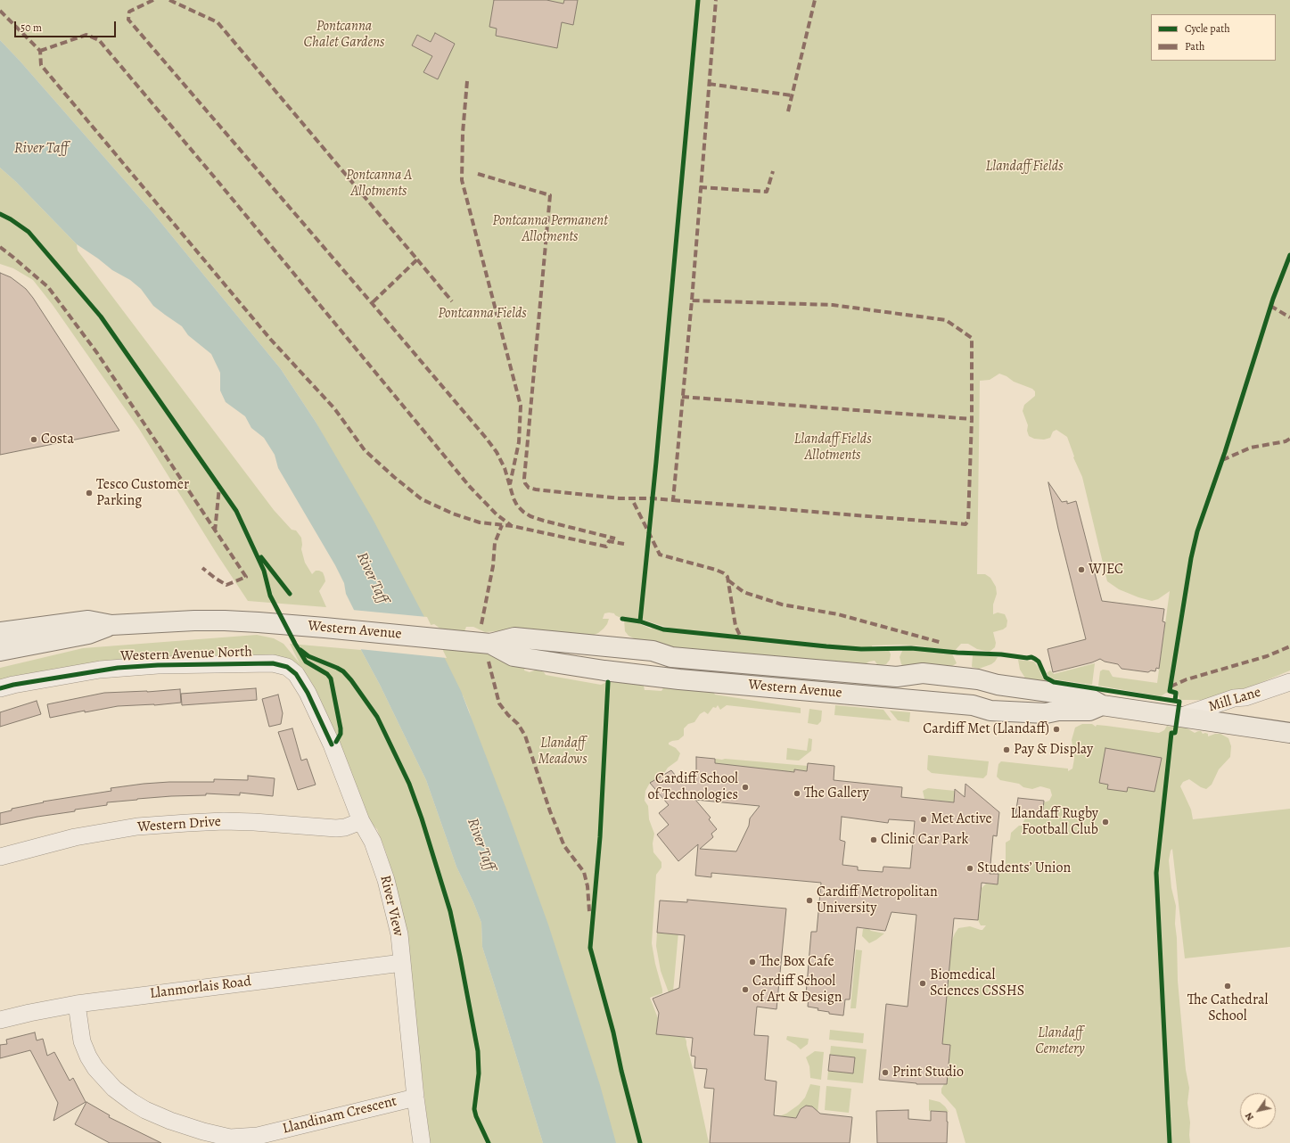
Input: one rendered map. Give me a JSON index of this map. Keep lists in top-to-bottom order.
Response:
{
  "streets": {
    "highway": ["Western Avenue"],
    "street": [
      "Western Avenue North",
      "Mill Lane",
      "Western Drive",
      "River View",
      "Llanmorlais Road",
      "Llandinam Crescent"
    ]
  },
  "crossings": [
    ["Western Avenue", "Mill Lane"],
    ["Western Avenue North", "River View"],
    ["Western Drive", "River View"],
    ["River View", "Llanmorlais Road"],
    ["River View", "Llandinam Crescent"],
    ["Llanmorlais Road", "Llandinam Crescent"]
  ],
  "water": ["River Taff"],
  "parks": [
    "Pontcanna Chalet Gardens",
    "Llandaff Fields",
    "Pontcanna A Allotments",
    "Pontcanna Permanent Allotments",
    "Pontcanna Fields",
    "Llandaff Fields Allotments",
    "Llandaff Meadows",
    "Llandaff Cemetery"
  ],
  "places": [
    "Costa",
    "Tesco Customer Parking",
    "WJEC",
    "Cardiff Met (Llandaff)",
    "Pay & Display",
    "Cardiff School of Technologies",
    "The Gallery",
    "Met Active",
    "Llandaff Rugby Football Club",
    "Clinic Car Park",
    "Students’ Union",
    "Cardiff Metropolitan University",
    "The Box Cafe",
    "Biomedical Sciences CSSHS",
    "The Cathedral School",
    "Cardiff School of Art & Design",
    "Print Studio"
  ],
  "legend": ["Cycle path", "Path"],
  "scale_bar": "50 m",
  "north": "bottom left"
}
